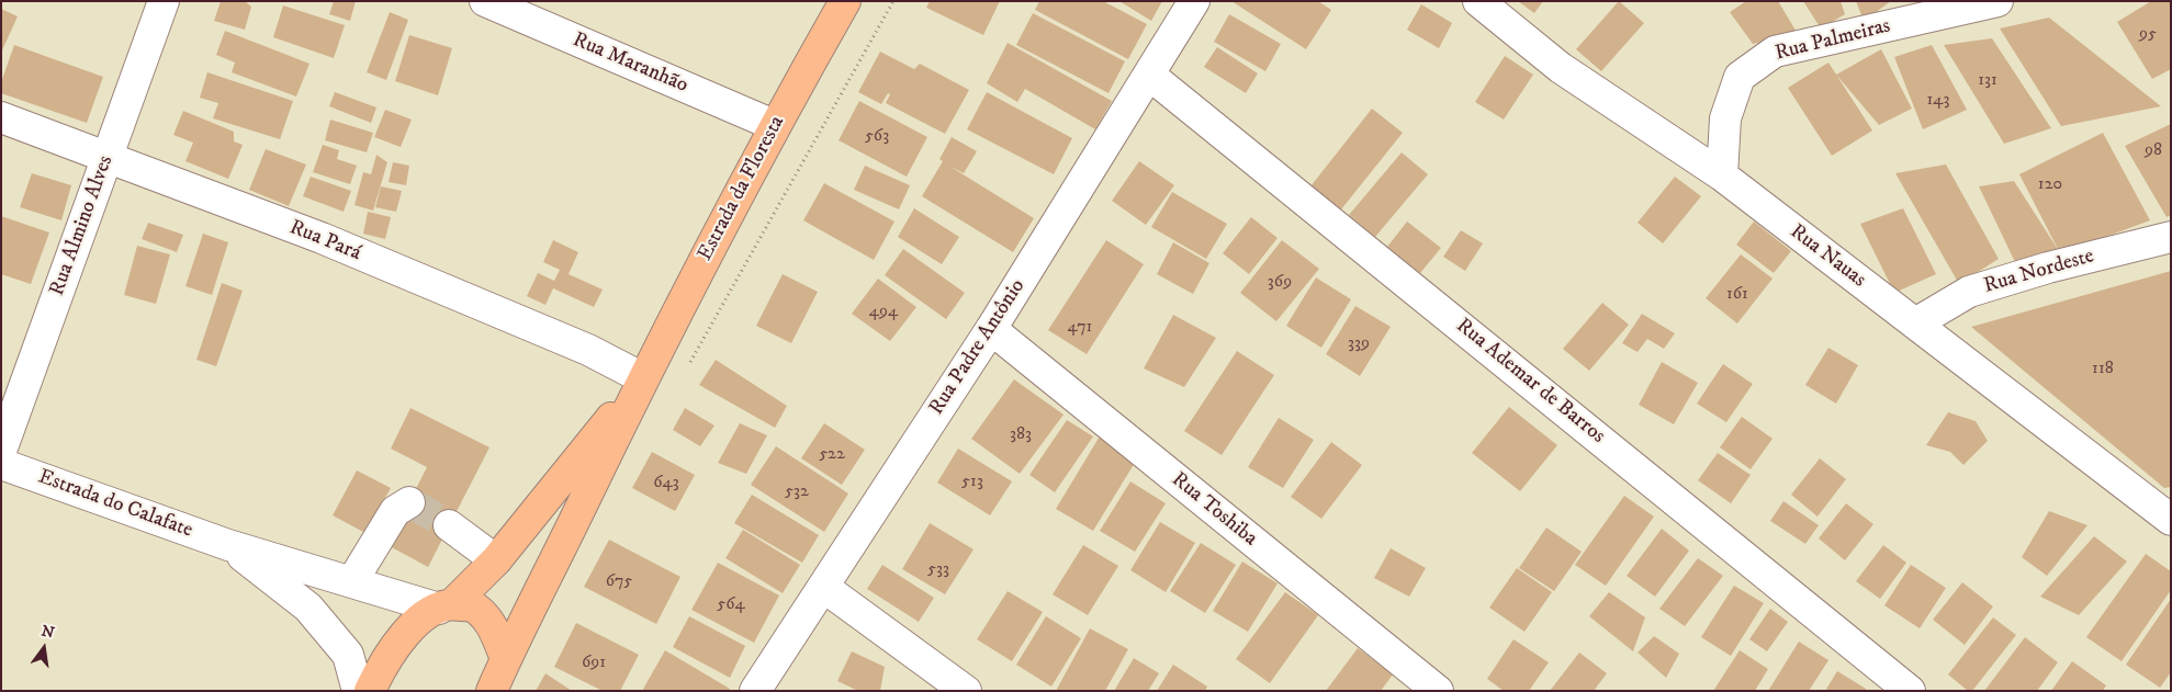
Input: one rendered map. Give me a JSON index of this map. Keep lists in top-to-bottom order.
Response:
{
  "streets": {
    "main road": ["Estrada da Floresta"],
    "street": [
      "Rua Palmeiras",
      "Rua Maranhão",
      "Rua Almino Alves",
      "Rua Pará",
      "Rua Nauas",
      "Rua Nordeste",
      "Rua Padre Antônio",
      "Rua Ademar de Barros",
      "Estrada do Calafate",
      "Rua Toshiba"
    ]
  },
  "crossings": [
    ["Rua Palmeiras", "Rua Nauas"],
    ["Rua Maranhão", "Estrada da Floresta"],
    ["Estrada da Floresta", "Rua Pará"],
    ["Estrada da Floresta", "Estrada do Calafate"],
    ["Rua Almino Alves", "Rua Pará"],
    ["Rua Nauas", "Rua Nordeste"],
    ["Rua Padre Antônio", "Rua Ademar de Barros"],
    ["Rua Padre Antônio", "Rua Toshiba"]
  ],
  "house_numbers": [
    "95",
    "131",
    "143",
    "563",
    "98",
    "120",
    "369",
    "161",
    "494",
    "471",
    "339",
    "118",
    "383",
    "522",
    "513",
    "643",
    "532",
    "533",
    "675",
    "564",
    "691"
  ],
  "north": "top"
}
